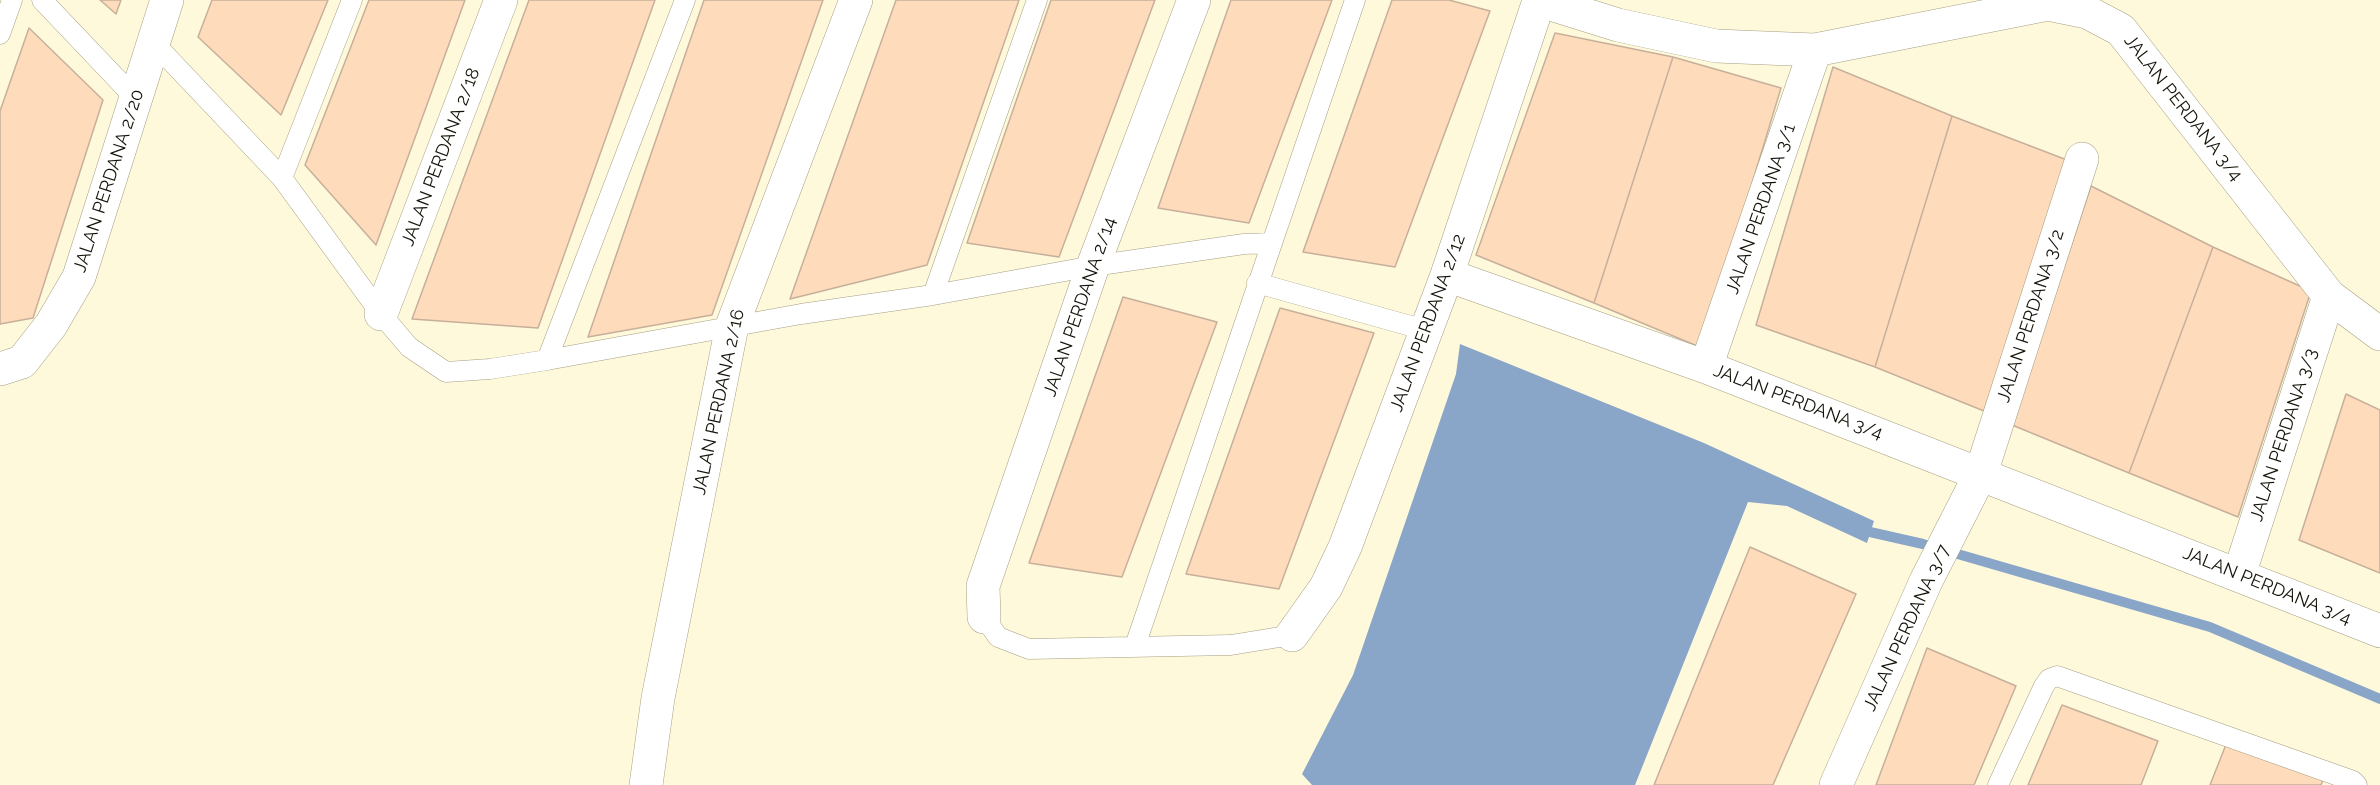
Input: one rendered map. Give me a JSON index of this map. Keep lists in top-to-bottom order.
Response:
{
  "streets": {
    "street": [
      "JALAN PERDANA 3/4",
      "JALAN PERDANA 2/18",
      "JALAN PERDANA 2/20",
      "JALAN PERDANA 3/1",
      "JALAN PERDANA 2/14",
      "JALAN PERDANA 3/2",
      "JALAN PERDANA 2/12",
      "JALAN PERDANA 2/16",
      "JALAN PERDANA 3/3",
      "JALAN PERDANA 3/7"
    ]
  },
  "crossings": [
    ["JALAN PERDANA 3/4", "JALAN PERDANA 3/1"],
    ["JALAN PERDANA 3/4", "JALAN PERDANA 3/2"],
    ["JALAN PERDANA 3/4", "JALAN PERDANA 2/12"],
    ["JALAN PERDANA 3/4", "JALAN PERDANA 3/3"],
    ["JALAN PERDANA 3/4", "JALAN PERDANA 3/7"],
    ["JALAN PERDANA 3/2", "JALAN PERDANA 3/7"]
  ]
}
